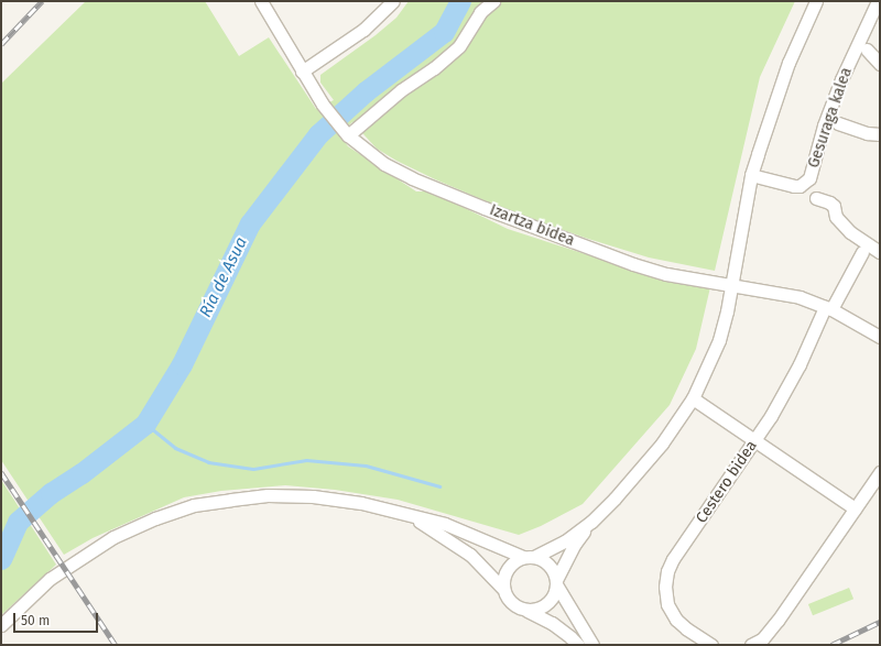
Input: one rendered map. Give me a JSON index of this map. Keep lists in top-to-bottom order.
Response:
{
  "streets": {
    "street": ["Gesuraga kalea", "Izartza bidea", "Cestero bidea"]
  },
  "crossings": [
    ["Izartza bidea", "Cestero bidea"]
  ],
  "water": ["Ría de Asua"],
  "scale_bar": "50 m"
}
